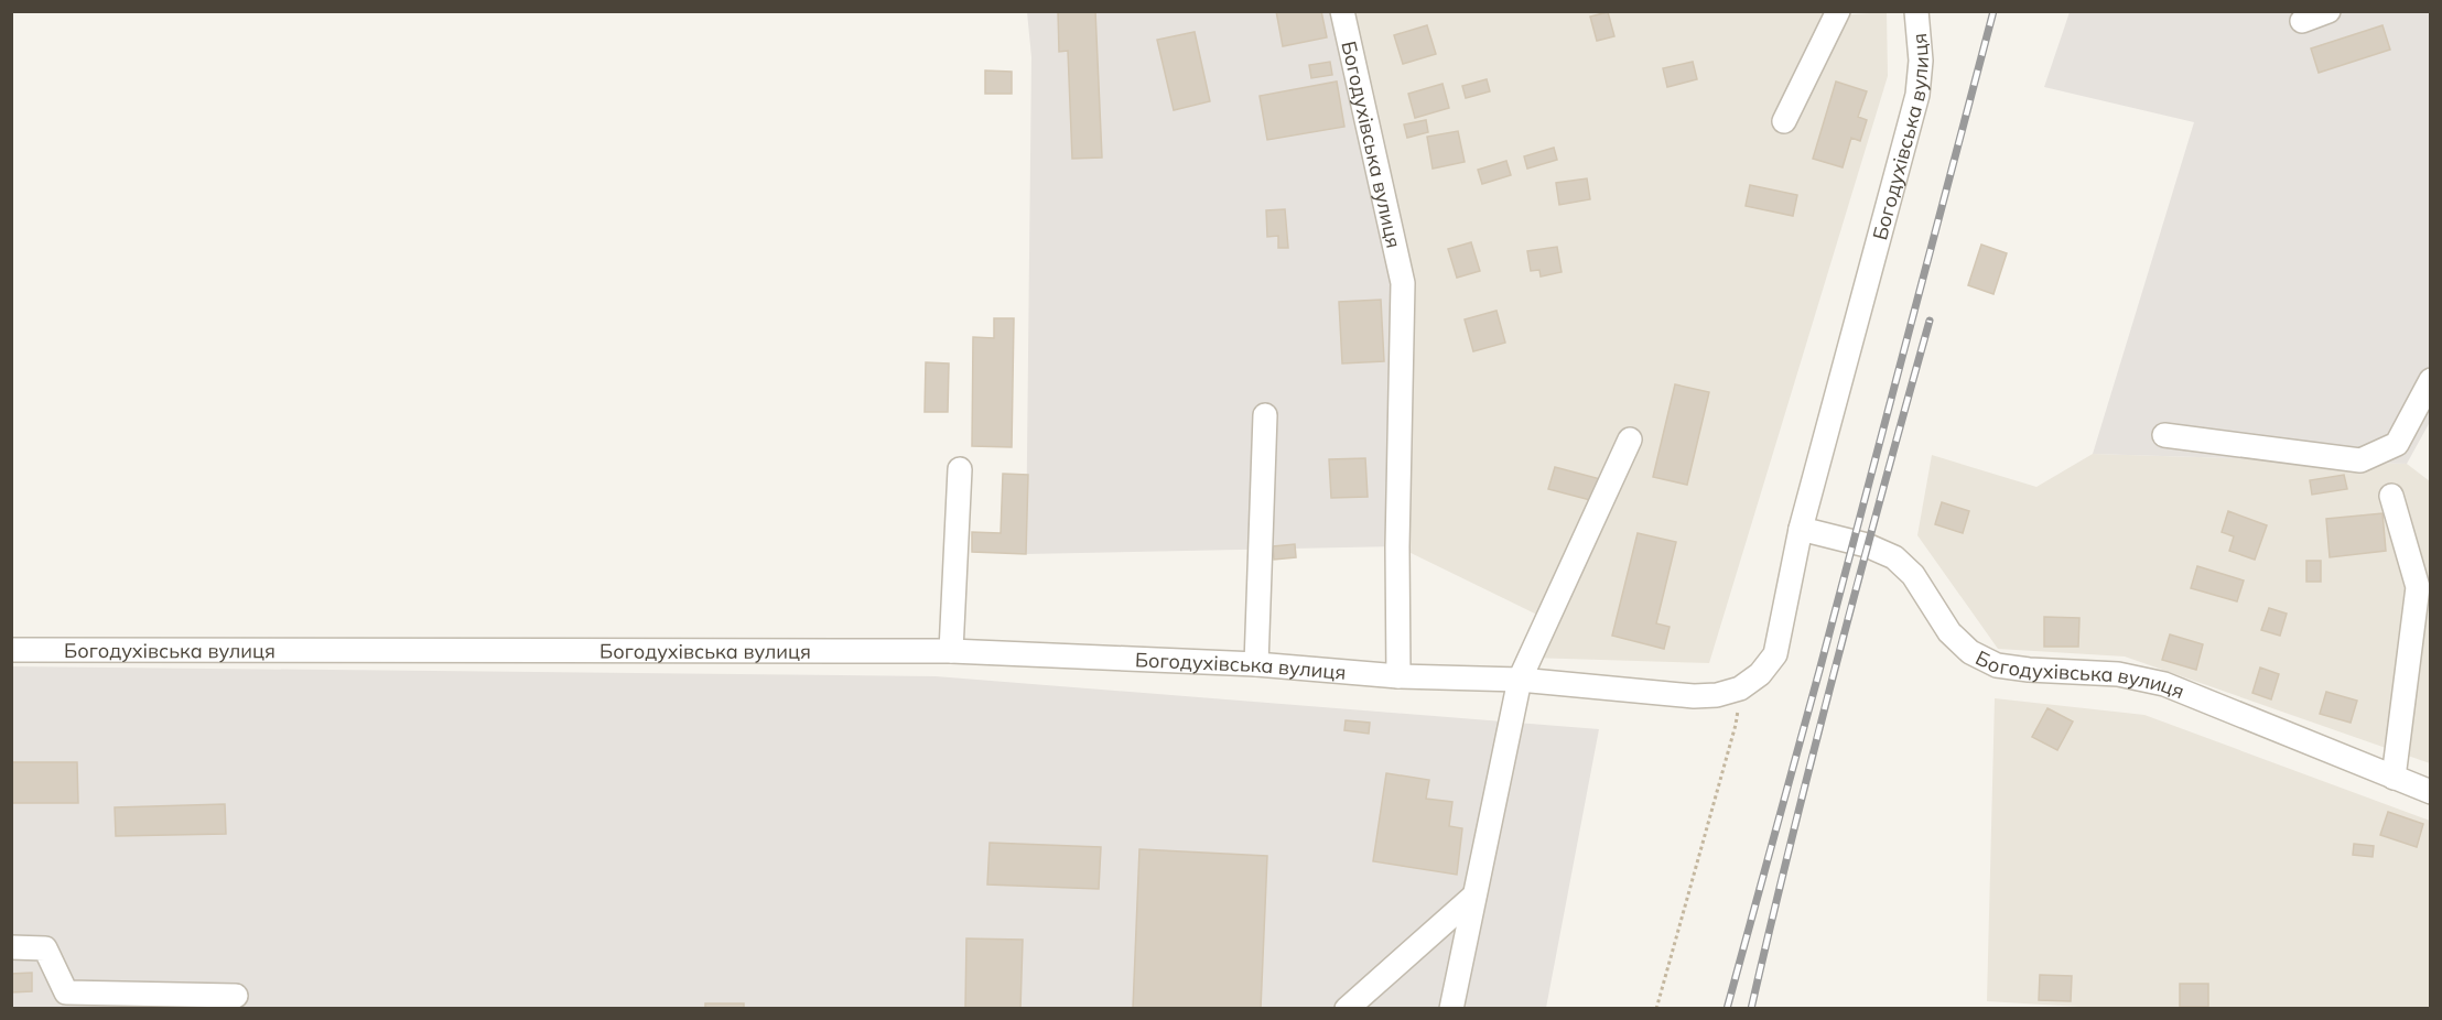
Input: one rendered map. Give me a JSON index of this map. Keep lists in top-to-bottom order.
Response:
{
  "streets": {
    "street": ["Богодухівська вулиця"]
  }
}
